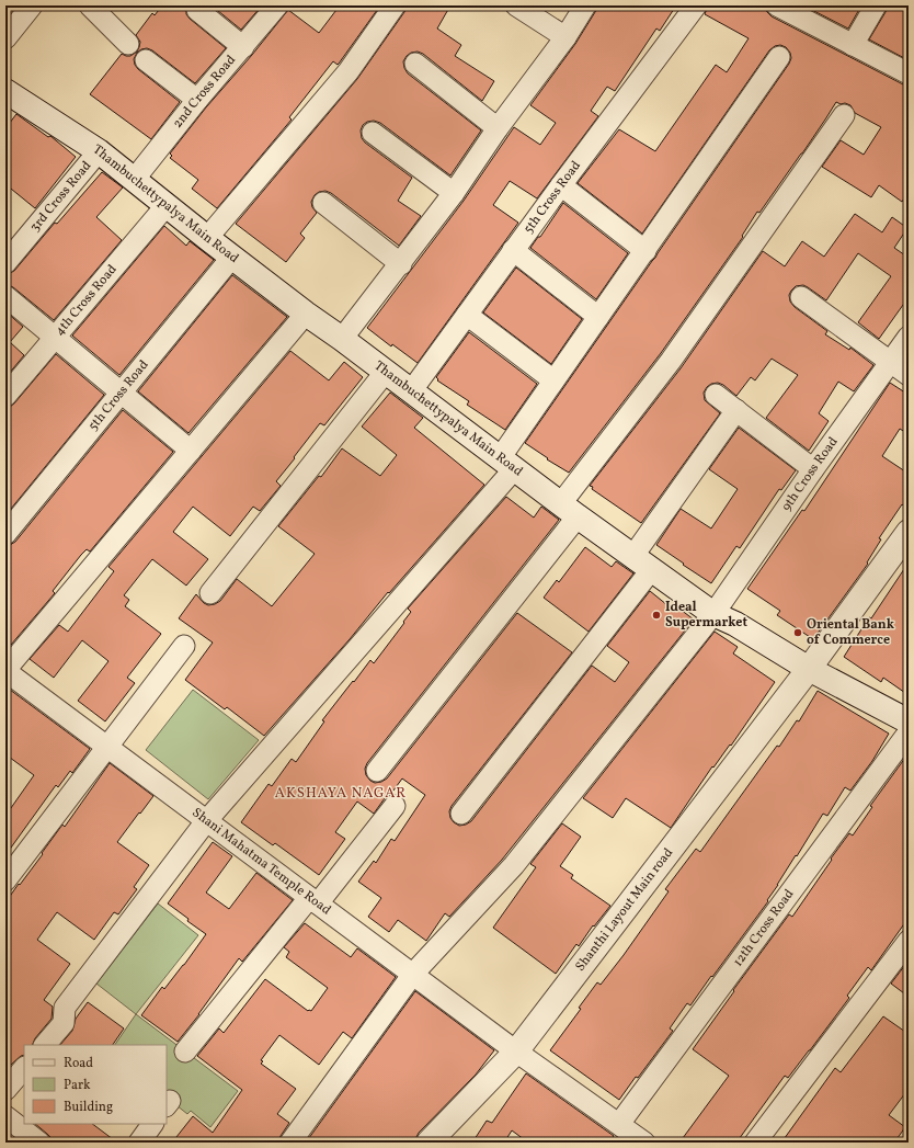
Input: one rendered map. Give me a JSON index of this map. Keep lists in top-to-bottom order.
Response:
{
  "streets": {
    "main road": ["Thambuchettypalya Main Road", "Shanthi Layout Main road"],
    "street": [
      "2nd Cross Road",
      "3rd Cross Road",
      "5th Cross Road",
      "4th Cross Road",
      "9th Cross Road",
      "Shani Mahatma Temple Road",
      "12th Cross Road"
    ]
  },
  "crossings": [
    ["2nd Cross Road", "Thambuchettypalya Main Road"],
    ["3rd Cross Road", "Thambuchettypalya Main Road"],
    ["5th Cross Road", "Thambuchettypalya Main Road"],
    ["Thambuchettypalya Main Road", "4th Cross Road"],
    ["Thambuchettypalya Main Road", "9th Cross Road"],
    ["Thambuchettypalya Main Road", "Shanthi Layout Main road"],
    ["9th Cross Road", "Shani Mahatma Temple Road"],
    ["Shani Mahatma Temple Road", "Shanthi Layout Main road"],
    ["Shani Mahatma Temple Road", "12th Cross Road"]
  ],
  "districts": ["AKSHAYA NAGAR"],
  "places": ["Ideal Supermarket", "Oriental Bank of Commerce"],
  "legend": ["Road", "Park", "Building"]
}
